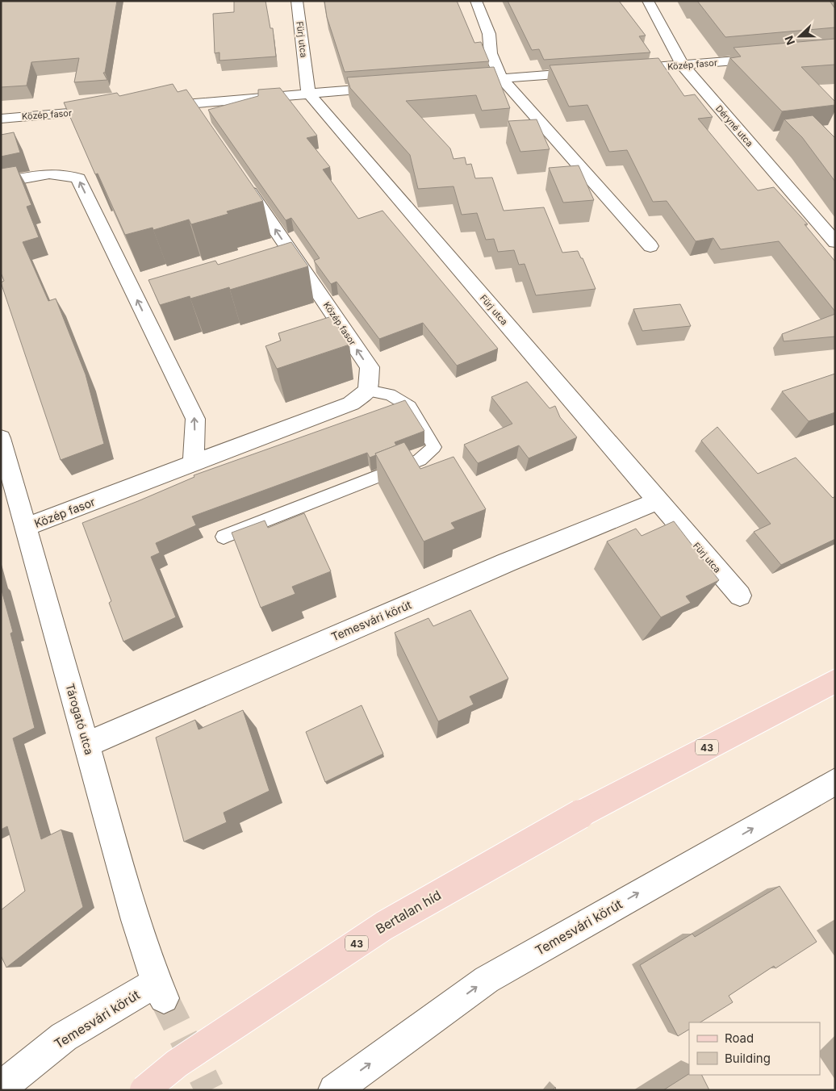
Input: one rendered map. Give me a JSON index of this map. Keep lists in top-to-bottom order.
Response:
{
  "streets": {
    "main road": ["43", "Bertalan híd"],
    "street": [
      "Fürj utca",
      "Közép fasor",
      "Déryné utca",
      "Temesvári körút",
      "Tárogató utca"
    ]
  },
  "crossings": [
    ["Fürj utca", "Temesvári körút"],
    ["Közép fasor", "Déryné utca"],
    ["Közép fasor", "Tárogató utca"],
    ["Temesvári körút", "Tárogató utca"]
  ],
  "one_way": ["Temesvári körút"],
  "legend": ["Road", "Building"],
  "north": "left"
}
